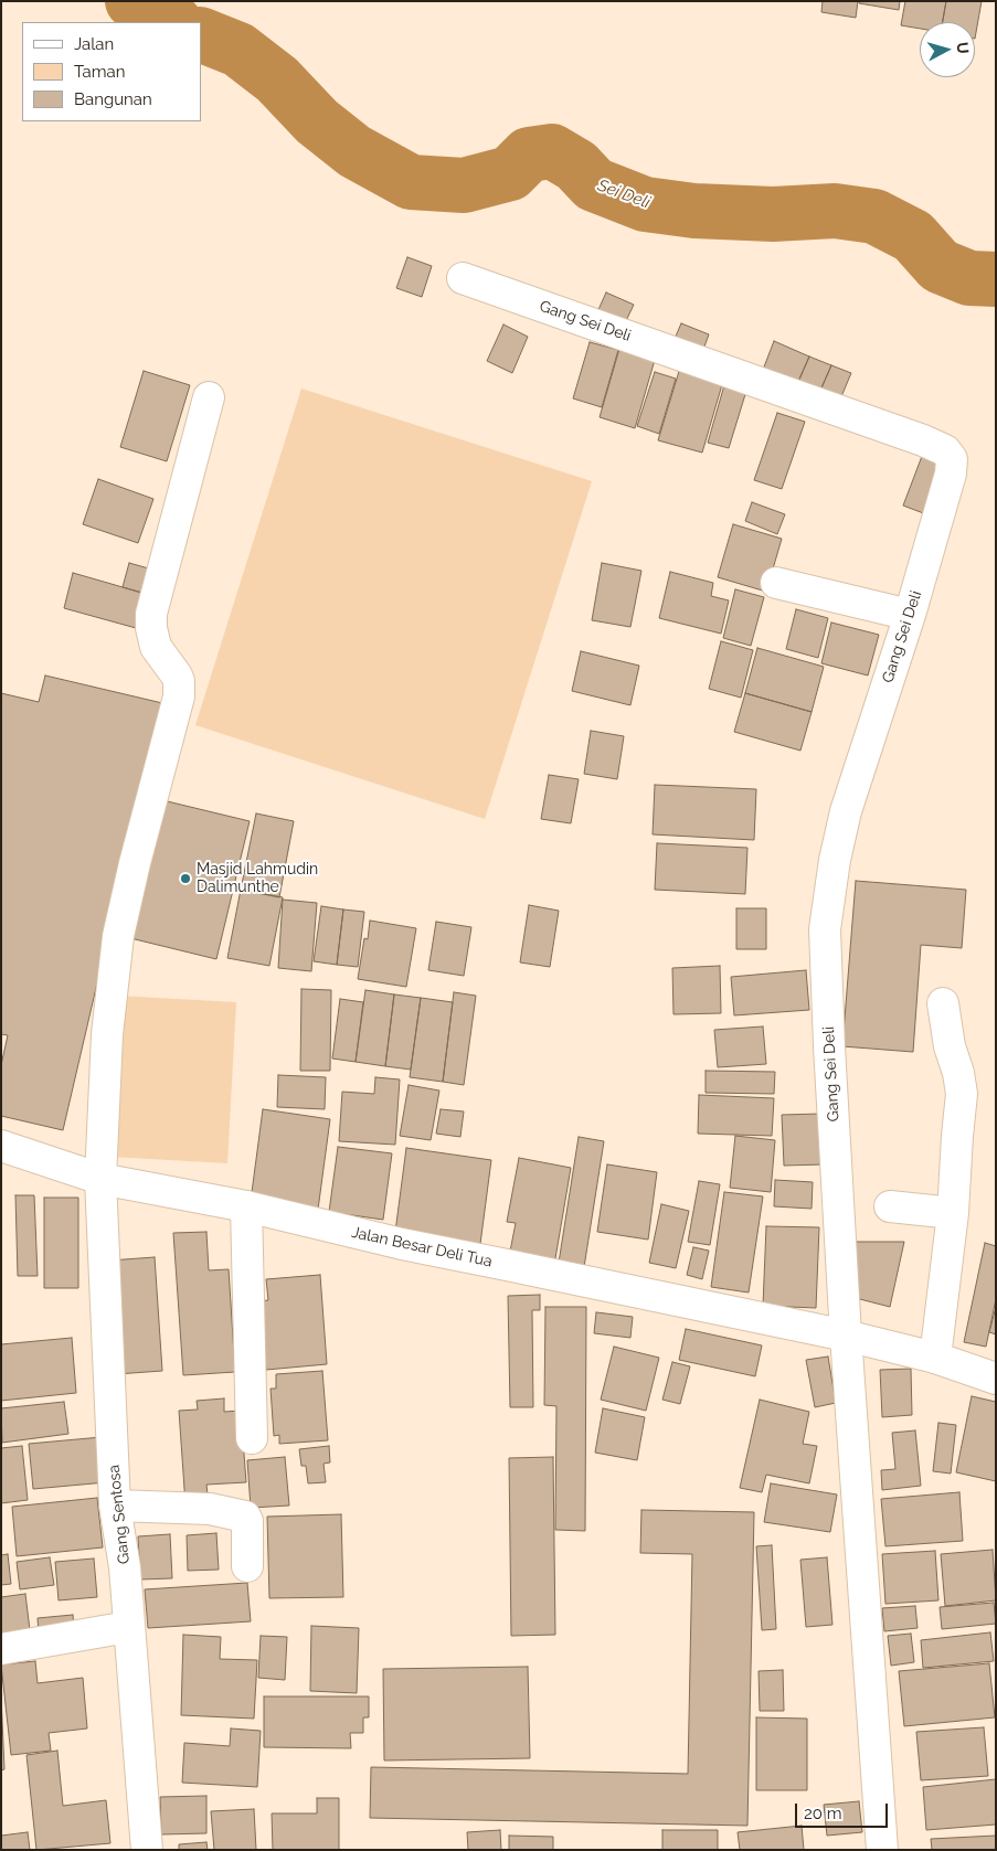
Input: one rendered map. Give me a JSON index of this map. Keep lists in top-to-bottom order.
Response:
{
  "streets": {
    "street": ["Gang Sei Deli", "Jalan Besar Deli Tua", "Gang Sentosa"]
  },
  "crossings": [
    ["Gang Sei Deli", "Jalan Besar Deli Tua"],
    ["Jalan Besar Deli Tua", "Gang Sentosa"]
  ],
  "water": ["Sei Deli"],
  "places": ["Masjid Lahmudin Dalimunthe"],
  "legend": ["Jalan", "Taman", "Bangunan"],
  "scale_bar": "20 m",
  "north": "right"
}
